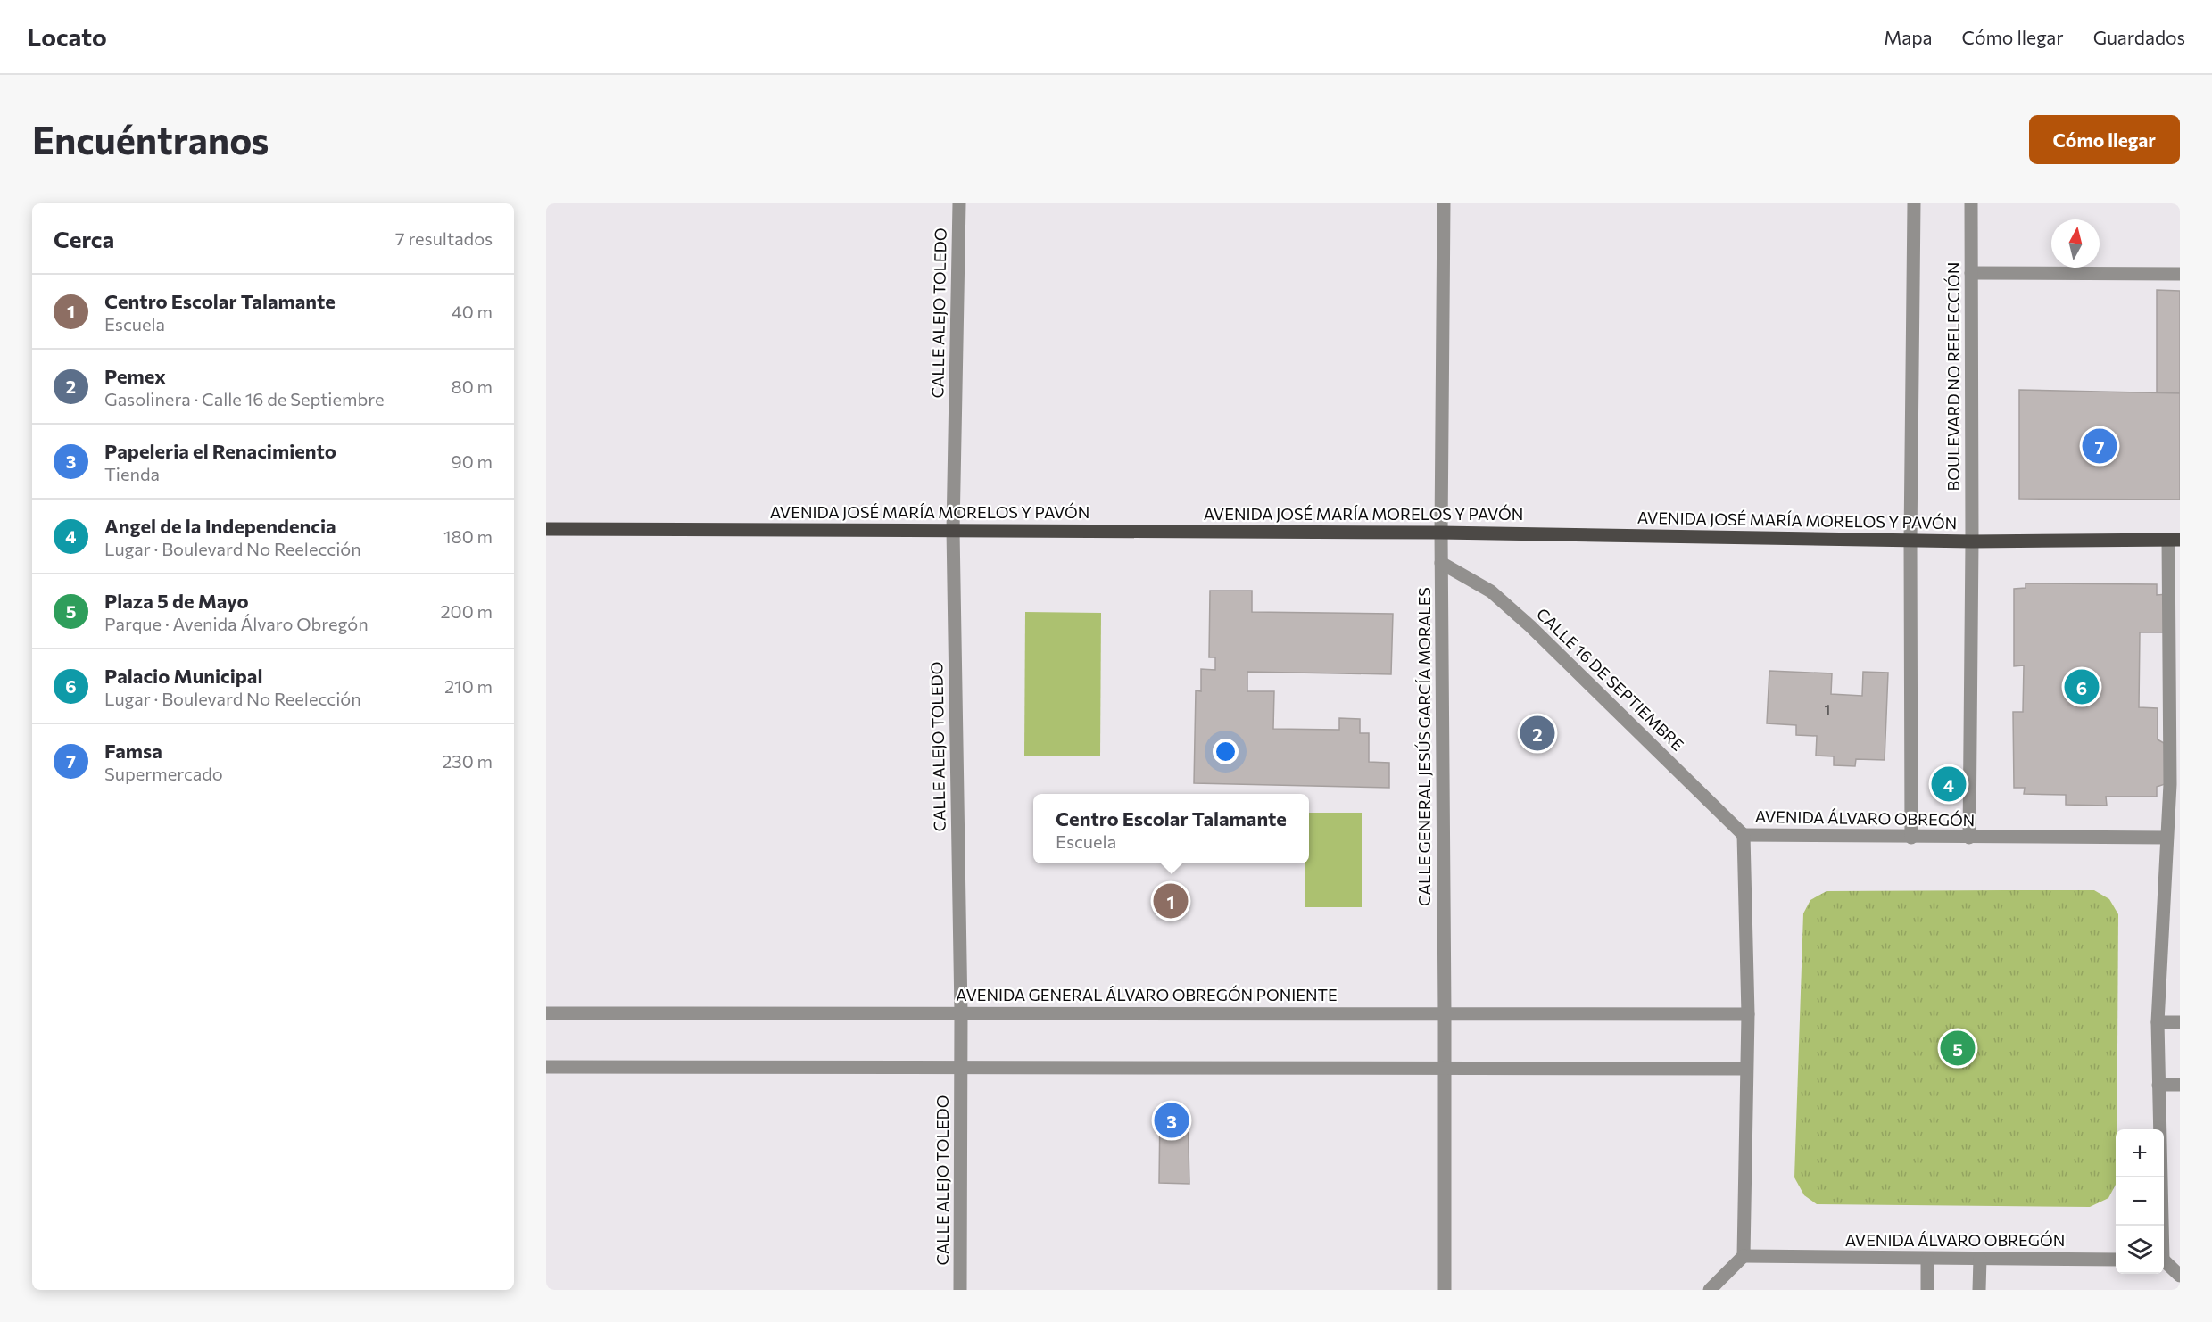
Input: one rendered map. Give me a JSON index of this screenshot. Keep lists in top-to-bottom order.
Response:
{
  "streets": {
    "main road": ["AVENIDA JOSÉ MARÍA MORELOS Y PAVÓN"],
    "street": [
      "CALLE ALEJO TOLEDO",
      "BOULEVARD NO REELECCIÓN",
      "CALLE 16 DE SEPTIEMBRE",
      "CALLE GENERAL JESÚS GARCÍA MORALES",
      "AVENIDA ÁLVARO OBREGÓN",
      "AVENIDA GENERAL ÁLVARO OBREGÓN PONIENTE"
    ]
  },
  "crossings": [
    ["CALLE ALEJO TOLEDO", "AVENIDA JOSÉ MARÍA MORELOS Y PAVÓN"],
    ["CALLE ALEJO TOLEDO", "AVENIDA GENERAL ÁLVARO OBREGÓN PONIENTE"],
    ["BOULEVARD NO REELECCIÓN", "AVENIDA JOSÉ MARÍA MORELOS Y PAVÓN"],
    ["BOULEVARD NO REELECCIÓN", "AVENIDA ÁLVARO OBREGÓN"],
    ["AVENIDA JOSÉ MARÍA MORELOS Y PAVÓN", "CALLE GENERAL JESÚS GARCÍA MORALES"],
    ["CALLE 16 DE SEPTIEMBRE", "CALLE GENERAL JESÚS GARCÍA MORALES"],
    ["CALLE 16 DE SEPTIEMBRE", "AVENIDA ÁLVARO OBREGÓN"],
    ["CALLE GENERAL JESÚS GARCÍA MORALES", "AVENIDA GENERAL ÁLVARO OBREGÓN PONIENTE"],
    ["AVENIDA ÁLVARO OBREGÓN", "AVENIDA GENERAL ÁLVARO OBREGÓN PONIENTE"]
  ],
  "house_numbers": ["1"],
  "north": "top",
  "page": {
    "header": "Locato",
    "nav": ["Mapa", "Cómo llegar", "Guardados"],
    "buttons": "Cómo llegar",
    "title": "Encuéntranos",
    "heading": ["Cerca", "7 resultados"],
    "list": [
      {
        "mark": "1",
        "name": "Centro Escolar Talamante",
        "note": "Escuela",
        "value": "40 m"
      },
      {
        "mark": "2",
        "name": "Pemex",
        "note": "Gasolinera · Calle 16 de Septiembre",
        "value": "80 m"
      },
      {
        "mark": "3",
        "name": "Papeleria el Renacimiento",
        "note": "Tienda",
        "value": "90 m"
      },
      {
        "mark": "4",
        "name": "Angel de la Independencia",
        "note": "Lugar · Boulevard No Reelección",
        "value": "180 m"
      },
      {
        "mark": "5",
        "name": "Plaza 5 de Mayo",
        "note": "Parque · Avenida Álvaro Obregón",
        "value": "200 m"
      },
      {
        "mark": "6",
        "name": "Palacio Municipal",
        "note": "Lugar · Boulevard No Reelección",
        "value": "210 m"
      },
      {
        "mark": "7",
        "name": "Famsa",
        "note": "Supermercado",
        "value": "230 m"
      }
    ],
    "pins": [
      "7",
      "6",
      "2",
      "4",
      "1",
      "5",
      "3"
    ],
    "popup": ["Centro Escolar Talamante", "Escuela"],
    "map_buttons": ["+", "−"]
  }
}
